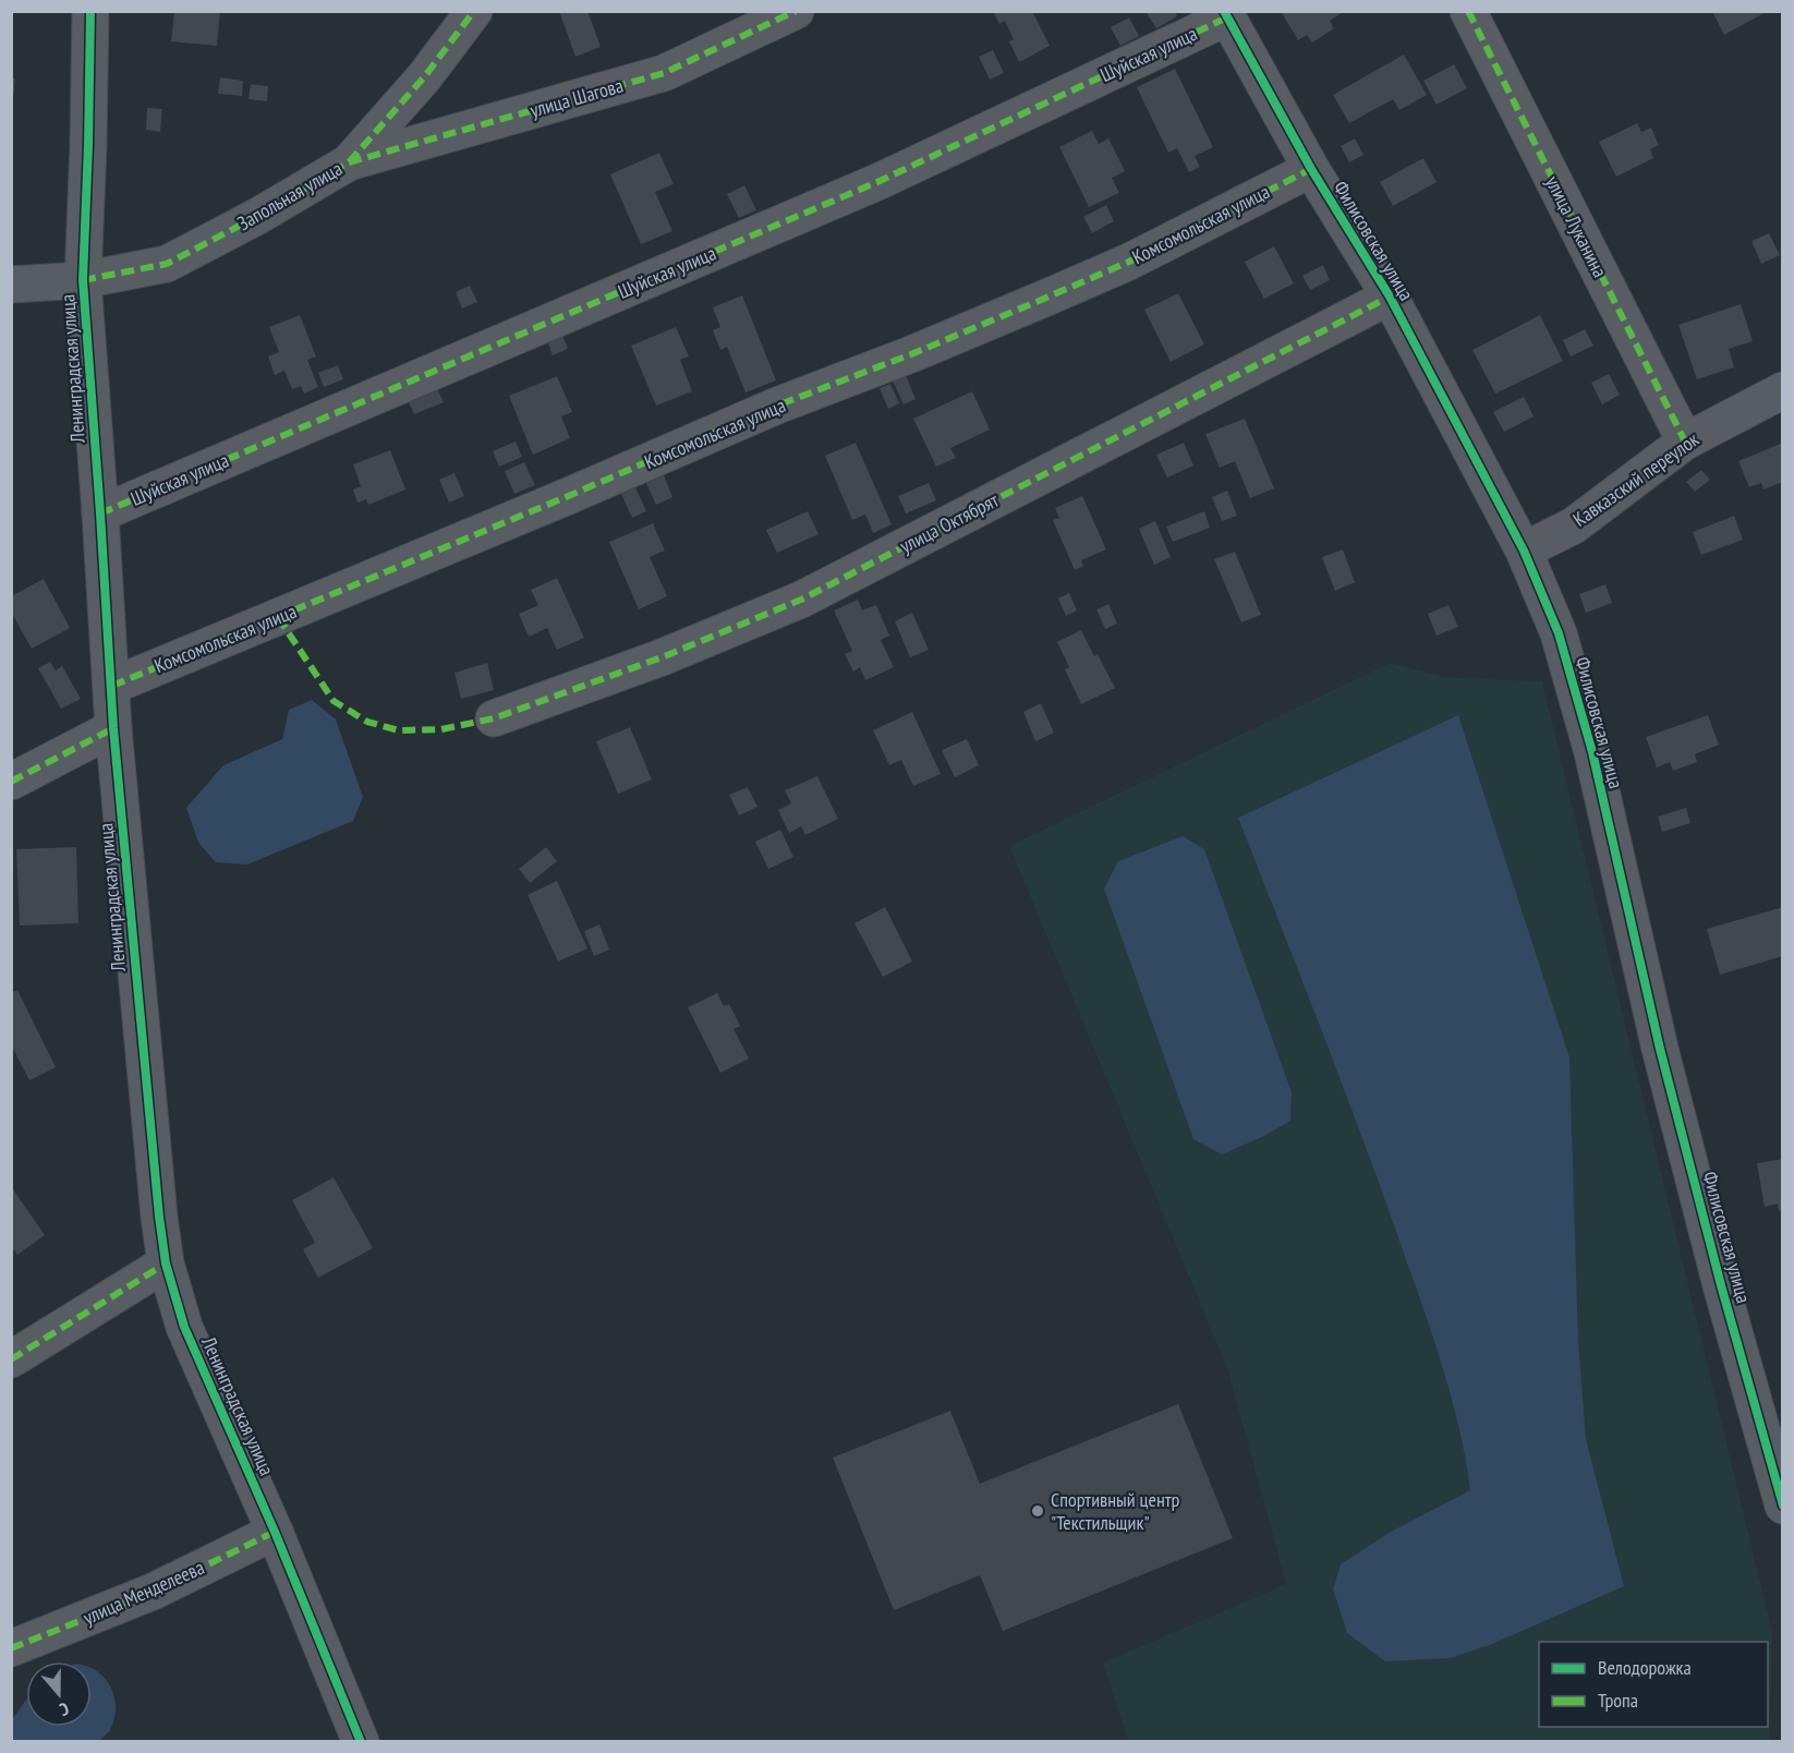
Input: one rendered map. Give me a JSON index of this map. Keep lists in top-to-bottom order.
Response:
{
  "streets": {
    "street": [
      "Шуйская улица",
      "улица Шагова",
      "Запольная улица",
      "Комсомольская улица",
      "улица Луканина",
      "Филисовская улица",
      "Ленинградская улица",
      "Кавказский переулок",
      "улица Октябрят",
      "улица Менделеева"
    ]
  },
  "crossings": [
    ["Шуйская улица", "Филисовская улица"],
    ["Шуйская улица", "Ленинградская улица"],
    ["улица Шагова", "Запольная улица"],
    ["Запольная улица", "Ленинградская улица"],
    ["Комсомольская улица", "Филисовская улица"],
    ["Комсомольская улица", "Ленинградская улица"],
    ["улица Луканина", "Кавказский переулок"],
    ["Филисовская улица", "Кавказский переулок"],
    ["Филисовская улица", "улица Октябрят"],
    ["Ленинградская улица", "улица Менделеева"]
  ],
  "places": ["Спортивный центр \"Текстильщик\""],
  "legend": ["Велодорожка", "Тропа"],
  "north": "bottom"
}
